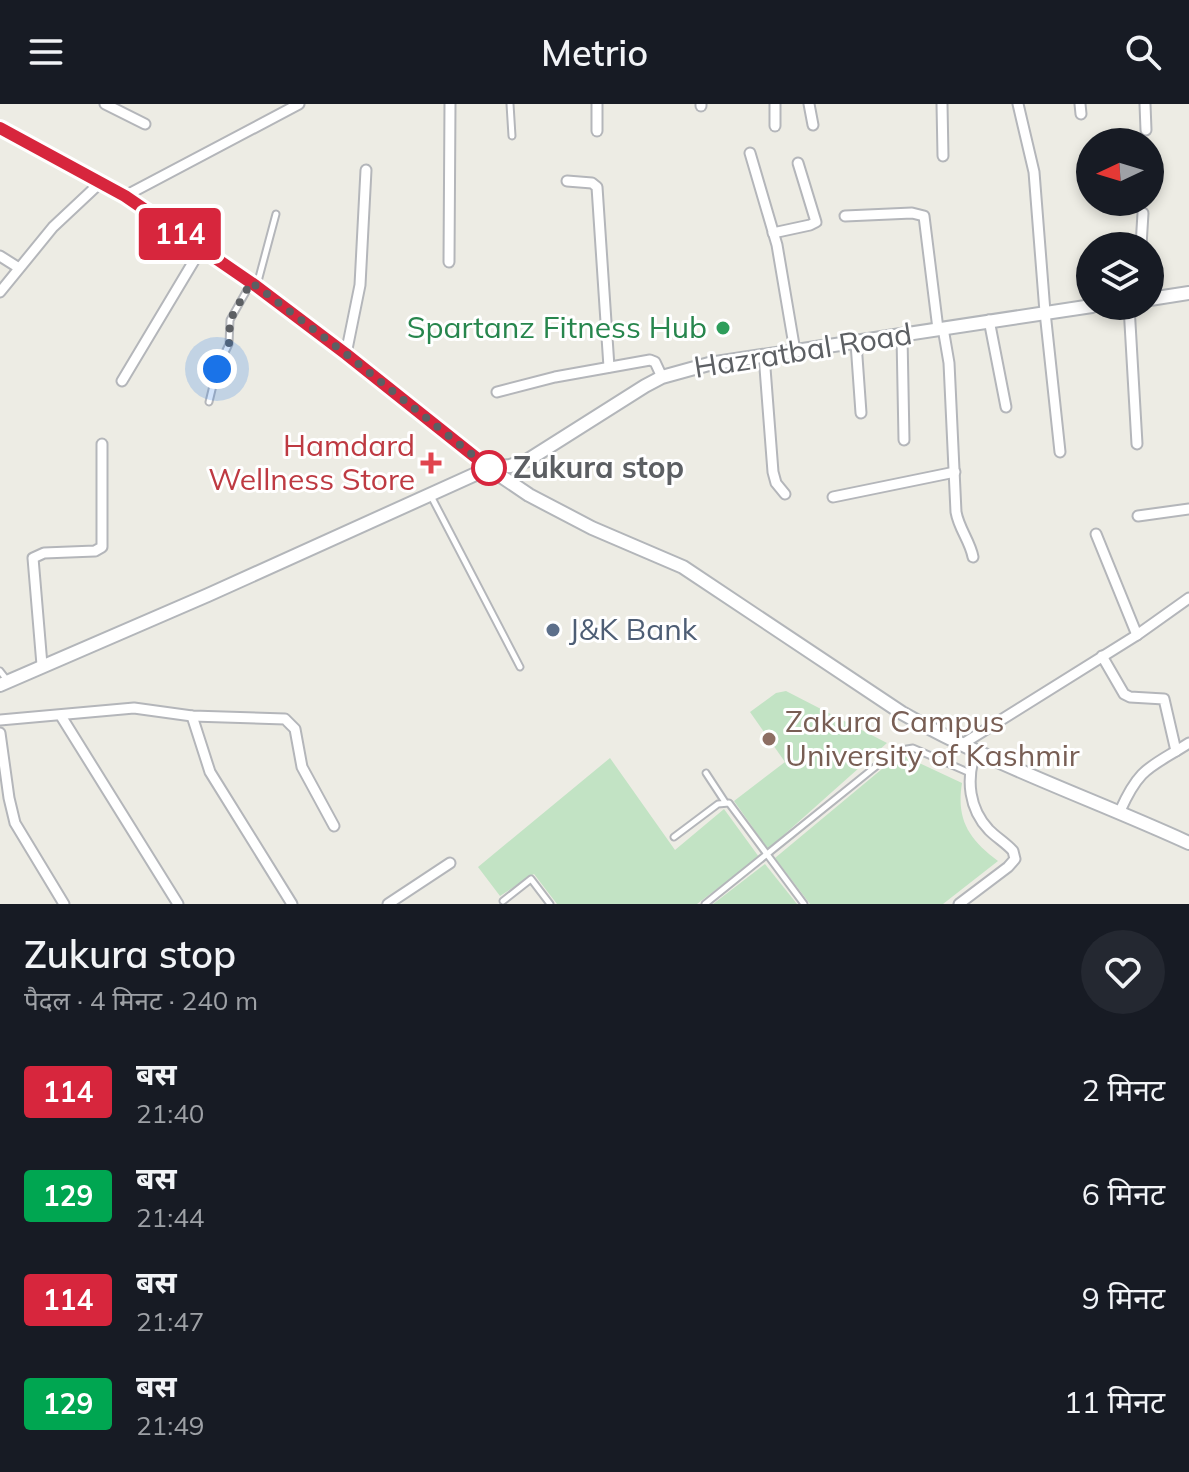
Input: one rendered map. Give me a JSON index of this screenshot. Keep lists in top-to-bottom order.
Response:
{
  "streets": {
    "main road": ["Hazratbal Road"]
  },
  "places": {
    "other": [
      "Spartanz Fitness Hub",
      "Zukura stop",
      "J&K Bank",
      "Zakura Campus University of Kashmir"
    ],
    "health": ["Hamdard Wellness Store"]
  },
  "lines": ["bus line 114"],
  "north": "left",
  "page": {
    "header": "Metrio",
    "on_map": "114",
    "heading": ["Zukura stop", "पैदल · 4 मिनट · 240 m"],
    "list": [
      {
        "mark": "114",
        "name": "बस",
        "note": "21:40",
        "value": "2 मिनट"
      },
      {
        "mark": "129",
        "name": "बस",
        "note": "21:44",
        "value": "6 मिनट"
      },
      {
        "mark": "114",
        "name": "बस",
        "note": "21:47",
        "value": "9 मिनट"
      },
      {
        "mark": "129",
        "name": "बस",
        "note": "21:49",
        "value": "11 मिनट"
      }
    ]
  }
}
